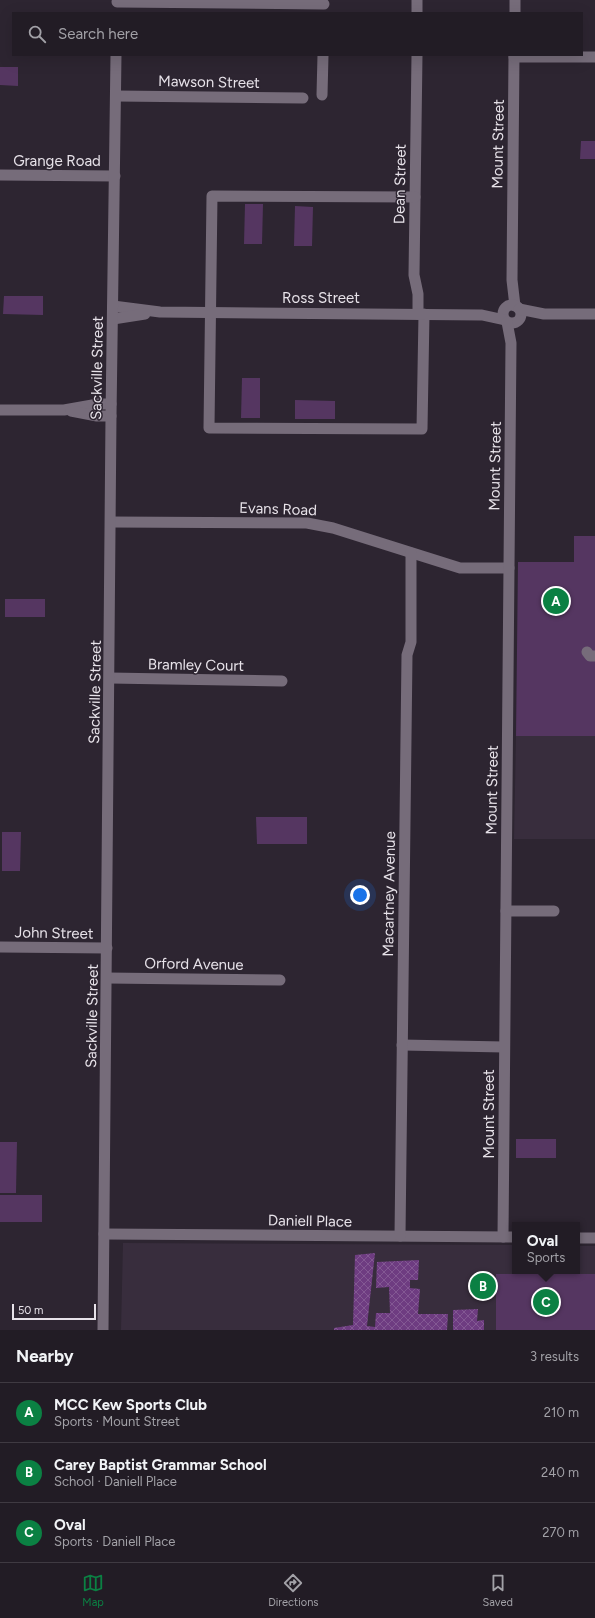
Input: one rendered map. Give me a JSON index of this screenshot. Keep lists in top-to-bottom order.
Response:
{
  "streets": {
    "street": [
      "Mawson Street",
      "Mount Street",
      "Grange Road",
      "Dean Street",
      "Ross Street",
      "Sackville Street",
      "Evans Road",
      "Bramley Court",
      "Macartney Avenue",
      "John Street",
      "Orford Avenue",
      "Daniell Place"
    ]
  },
  "crossings": [
    ["Mawson Street", "Sackville Street"],
    ["Mount Street", "Ross Street"],
    ["Mount Street", "Evans Road"],
    ["Mount Street", "Daniell Place"],
    ["Grange Road", "Sackville Street"],
    ["Dean Street", "Ross Street"],
    ["Ross Street", "Sackville Street"],
    ["Sackville Street", "Evans Road"],
    ["Sackville Street", "Bramley Court"],
    ["Sackville Street", "John Street"],
    ["Sackville Street", "Orford Avenue"],
    ["Sackville Street", "Daniell Place"],
    ["Evans Road", "Macartney Avenue"],
    ["Macartney Avenue", "Daniell Place"]
  ],
  "scale_bar": "50 m",
  "page": {
    "search": "Search here",
    "pins": ["A", "B", "C"],
    "popup": ["Oval", "Sports"],
    "scale": "50 m",
    "heading": ["Nearby", "3 results"],
    "list": [
      {
        "mark": "A",
        "name": "MCC Kew Sports Club",
        "note": "Sports · Mount Street",
        "value": "210 m"
      },
      {
        "mark": "B",
        "name": "Carey Baptist Grammar School",
        "note": "School · Daniell Place",
        "value": "240 m"
      },
      {
        "mark": "C",
        "name": "Oval",
        "note": "Sports · Daniell Place",
        "value": "270 m"
      }
    ],
    "nav": ["Map", "Directions", "Saved"]
  }
}
